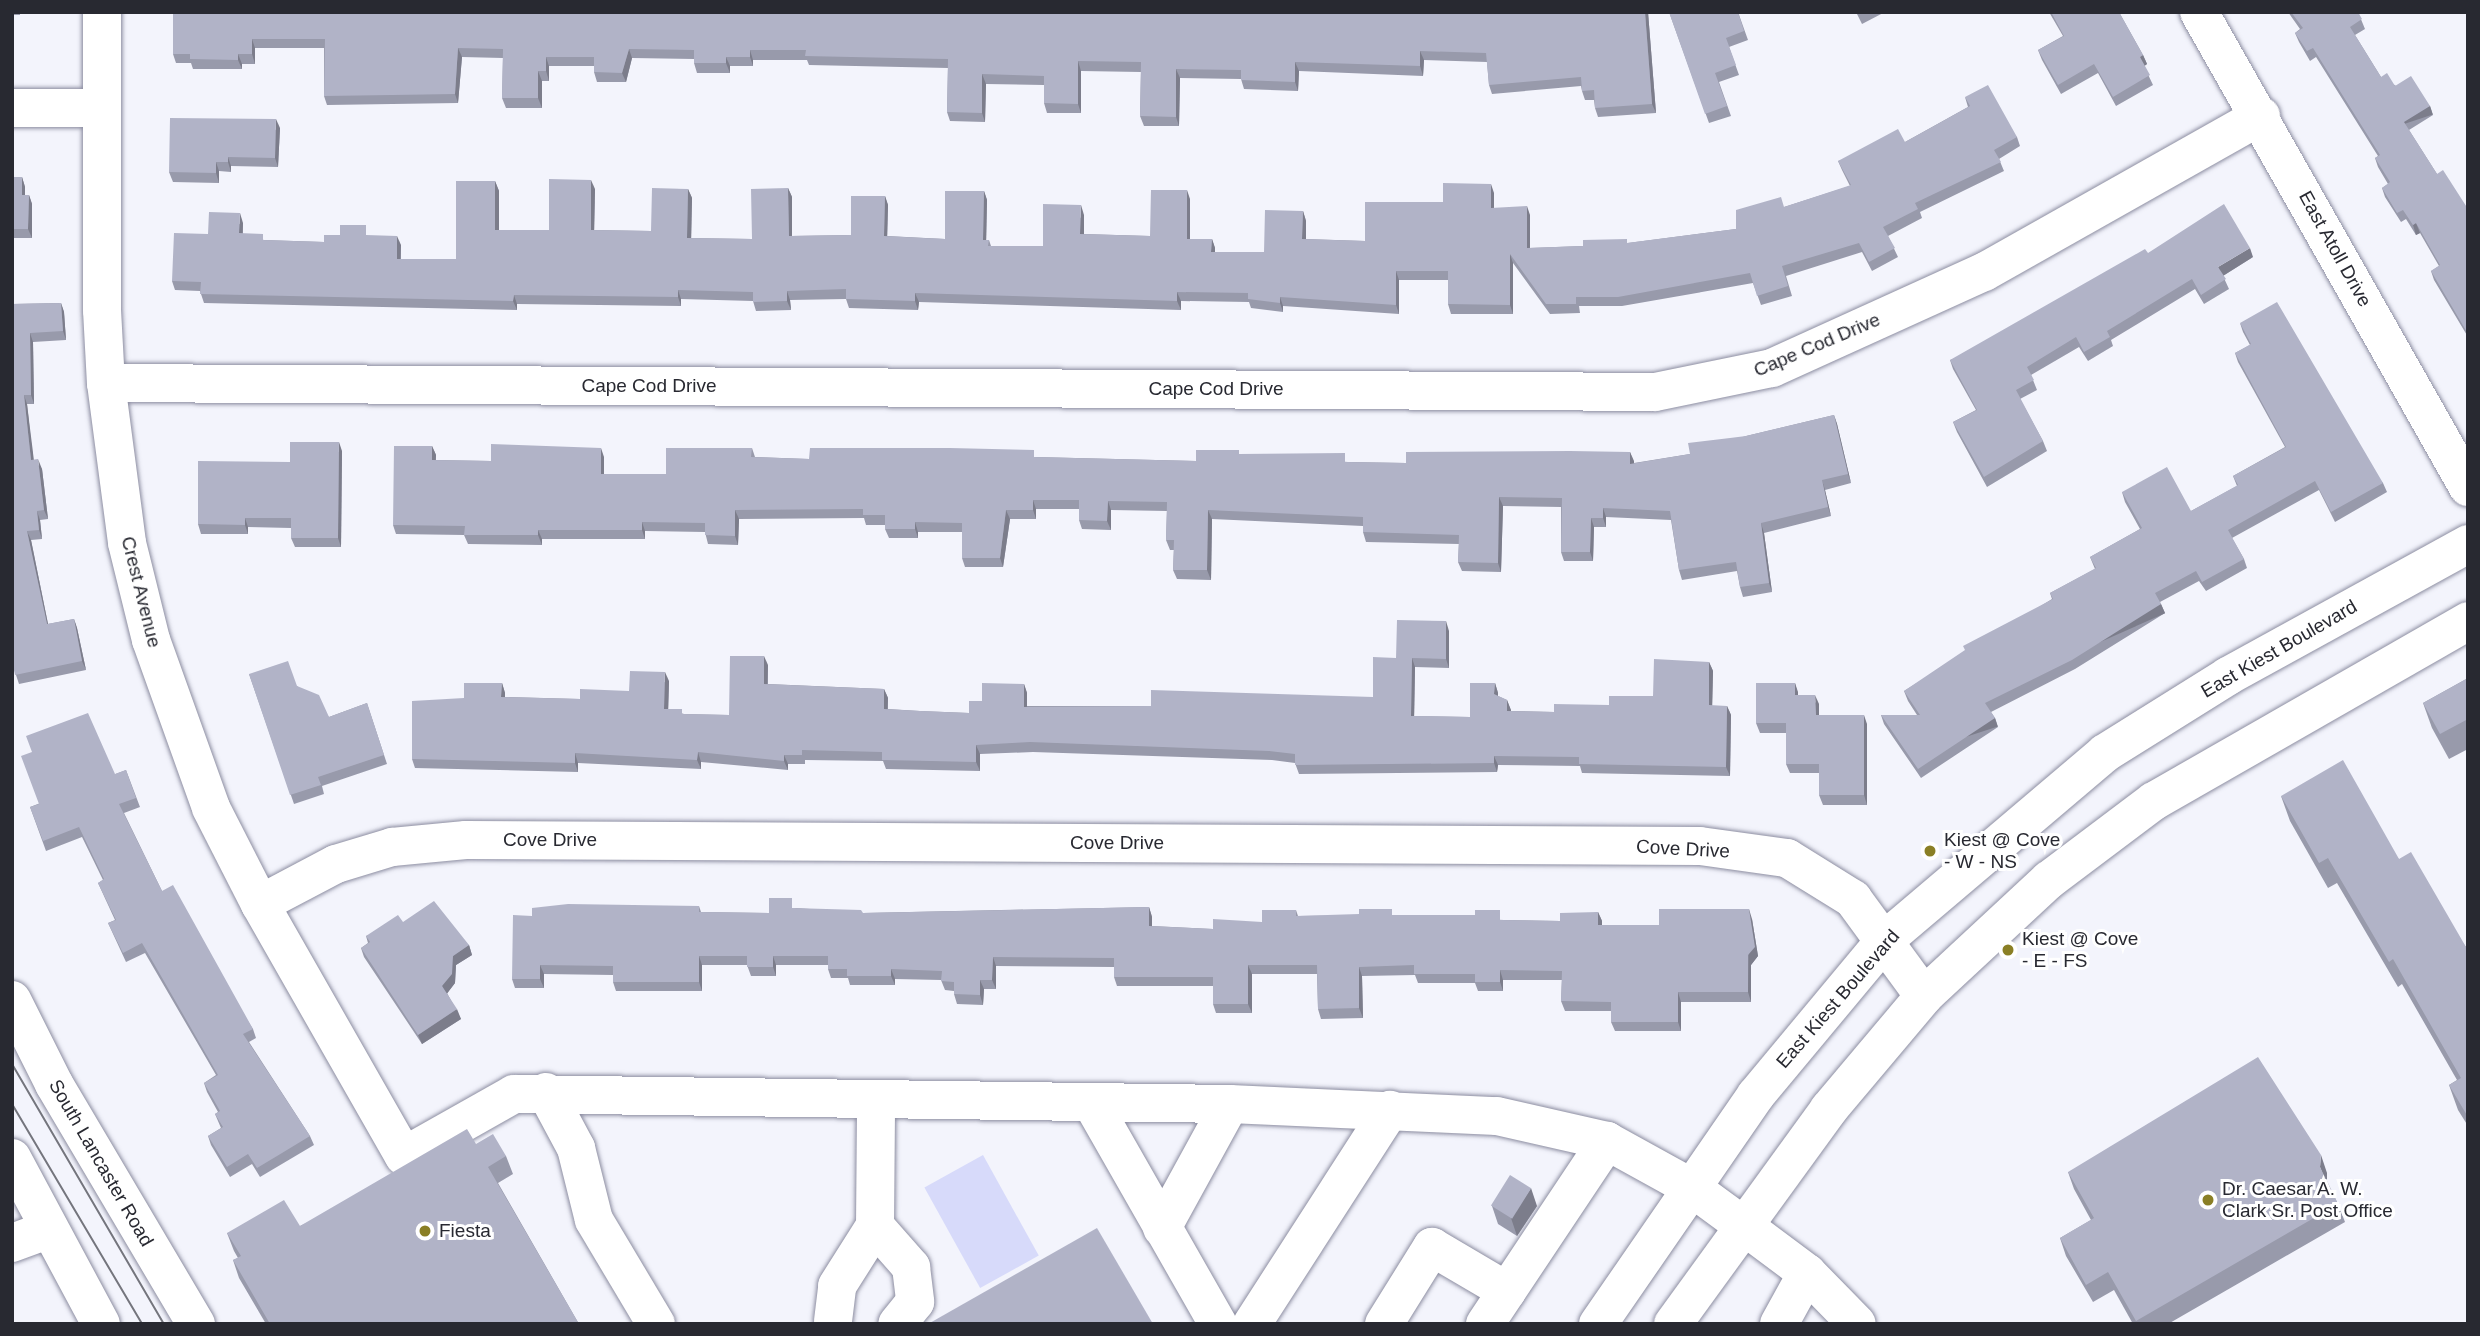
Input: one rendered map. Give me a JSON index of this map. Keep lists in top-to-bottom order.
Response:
{
  "streets": {
    "street": [
      "East Atoll Drive",
      "Cape Cod Drive",
      "Crest Avenue",
      "East Kiest Boulevard",
      "Cove Drive",
      "South Lancaster Road"
    ]
  },
  "crossings": [
    ["East Atoll Drive", "Cape Cod Drive"],
    ["Cape Cod Drive", "Crest Avenue"],
    ["Crest Avenue", "Cove Drive"],
    ["East Kiest Boulevard", "Cove Drive"]
  ],
  "places": [
    "Kiest @ Cove - W - NS",
    "Kiest @ Cove - E - FS",
    "Dr. Caesar A. W. Clark Sr. Post Office",
    "Fiesta"
  ]
}
